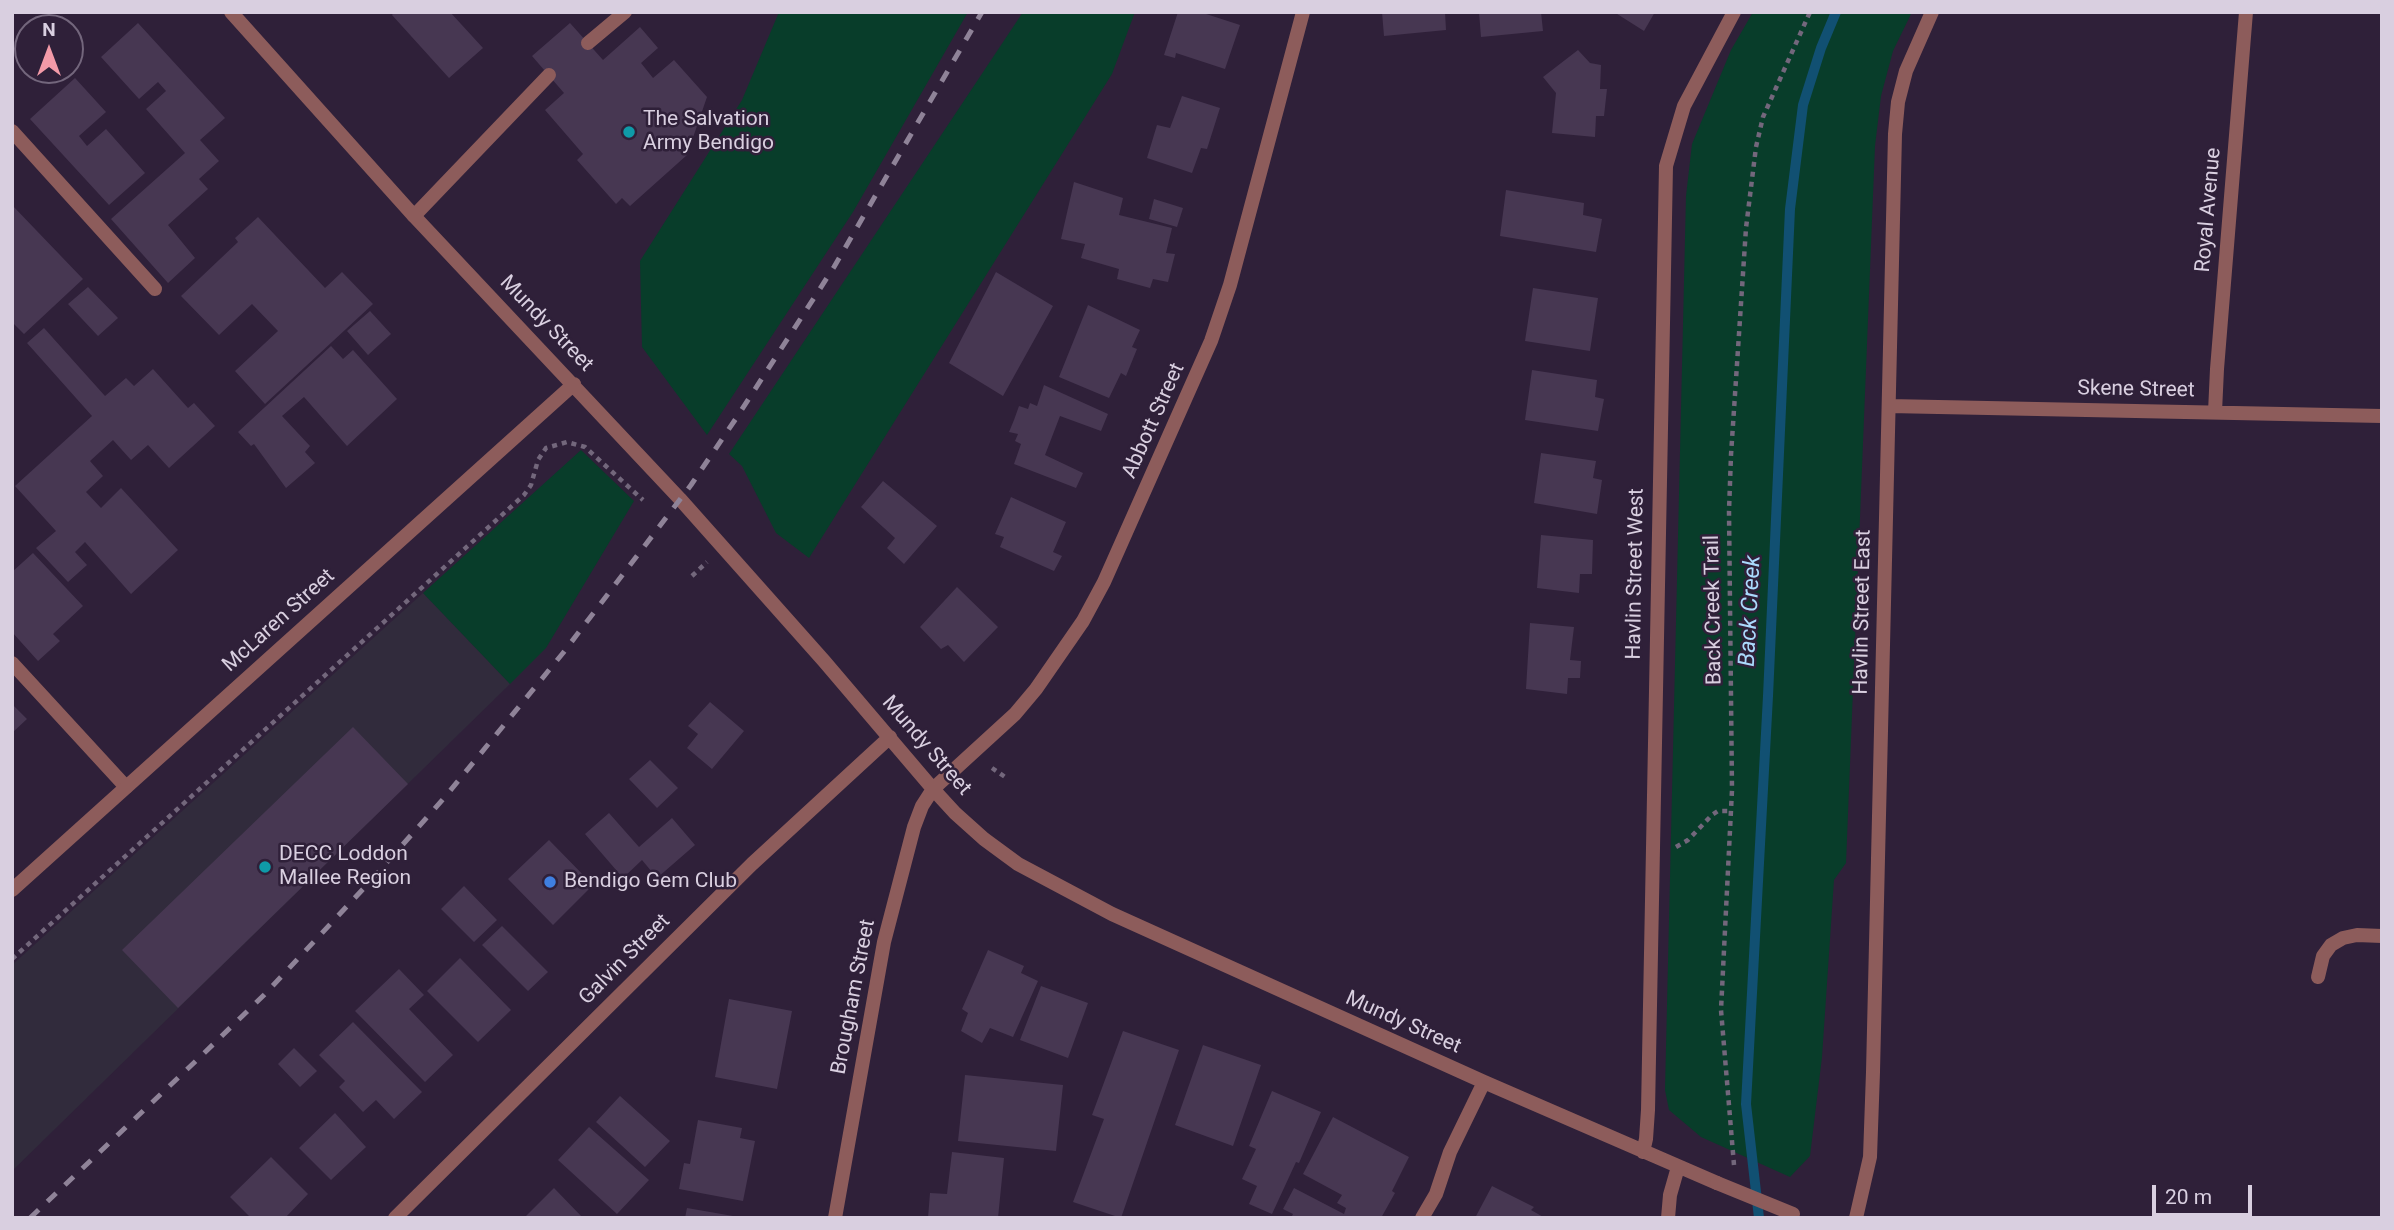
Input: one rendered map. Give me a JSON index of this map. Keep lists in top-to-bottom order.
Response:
{
  "streets": {
    "street": [
      "Royal Avenue",
      "Mundy Street",
      "Skene Street",
      "Abbott Street",
      "Havlin Street West",
      "Havlin Street East",
      "McLaren Street",
      "Galvin Street",
      "Brougham Street"
    ],
    "path": ["Back Creek Trail"]
  },
  "crossings": [
    ["Royal Avenue", "Skene Street"],
    ["Mundy Street", "Abbott Street"],
    ["Mundy Street", "Havlin Street West"],
    ["Mundy Street", "McLaren Street"],
    ["Mundy Street", "Galvin Street"],
    ["Mundy Street", "Brougham Street"],
    ["Skene Street", "Havlin Street East"],
    ["Abbott Street", "Brougham Street"]
  ],
  "water": ["Back Creek"],
  "places": ["The Salvation Army Bendigo", "DECC Loddon Mallee Region", "Bendigo Gem Club"],
  "scale_bar": "20 m",
  "north": "top"
}
